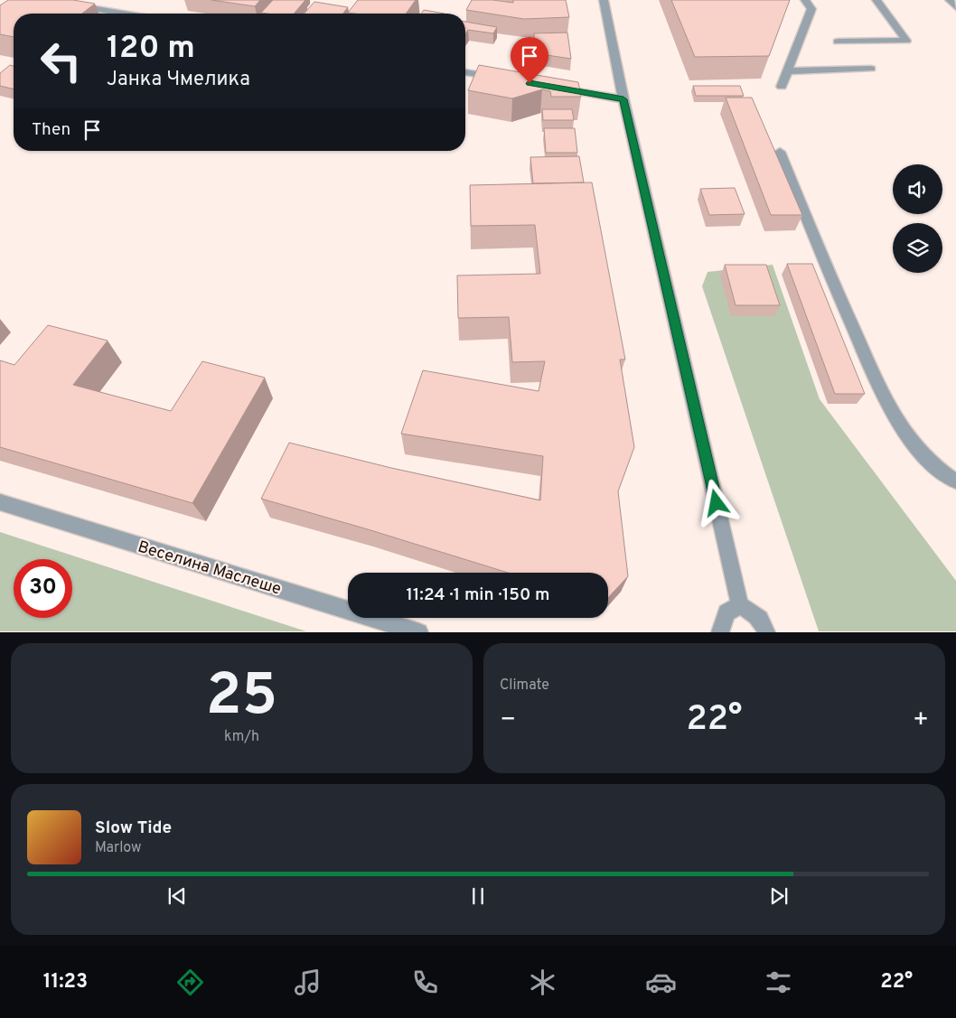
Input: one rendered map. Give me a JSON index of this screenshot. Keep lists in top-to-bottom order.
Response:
{
  "streets": {
    "street": ["Веселина Маслеше"]
  },
  "page": {
    "turn": ["120 m", "Јанка Чмелика"],
    "then": "Then",
    "limit": "30",
    "trip": "11:24 · 1 min · 150 m",
    "tile": [
      ["25", "km/h"],
      "Climate"
    ],
    "heat": ["−", "22°", "+"],
    "song": ["Slow Tide", "Marlow"],
    "tabs": ["11:23", "22°"]
  }
}
